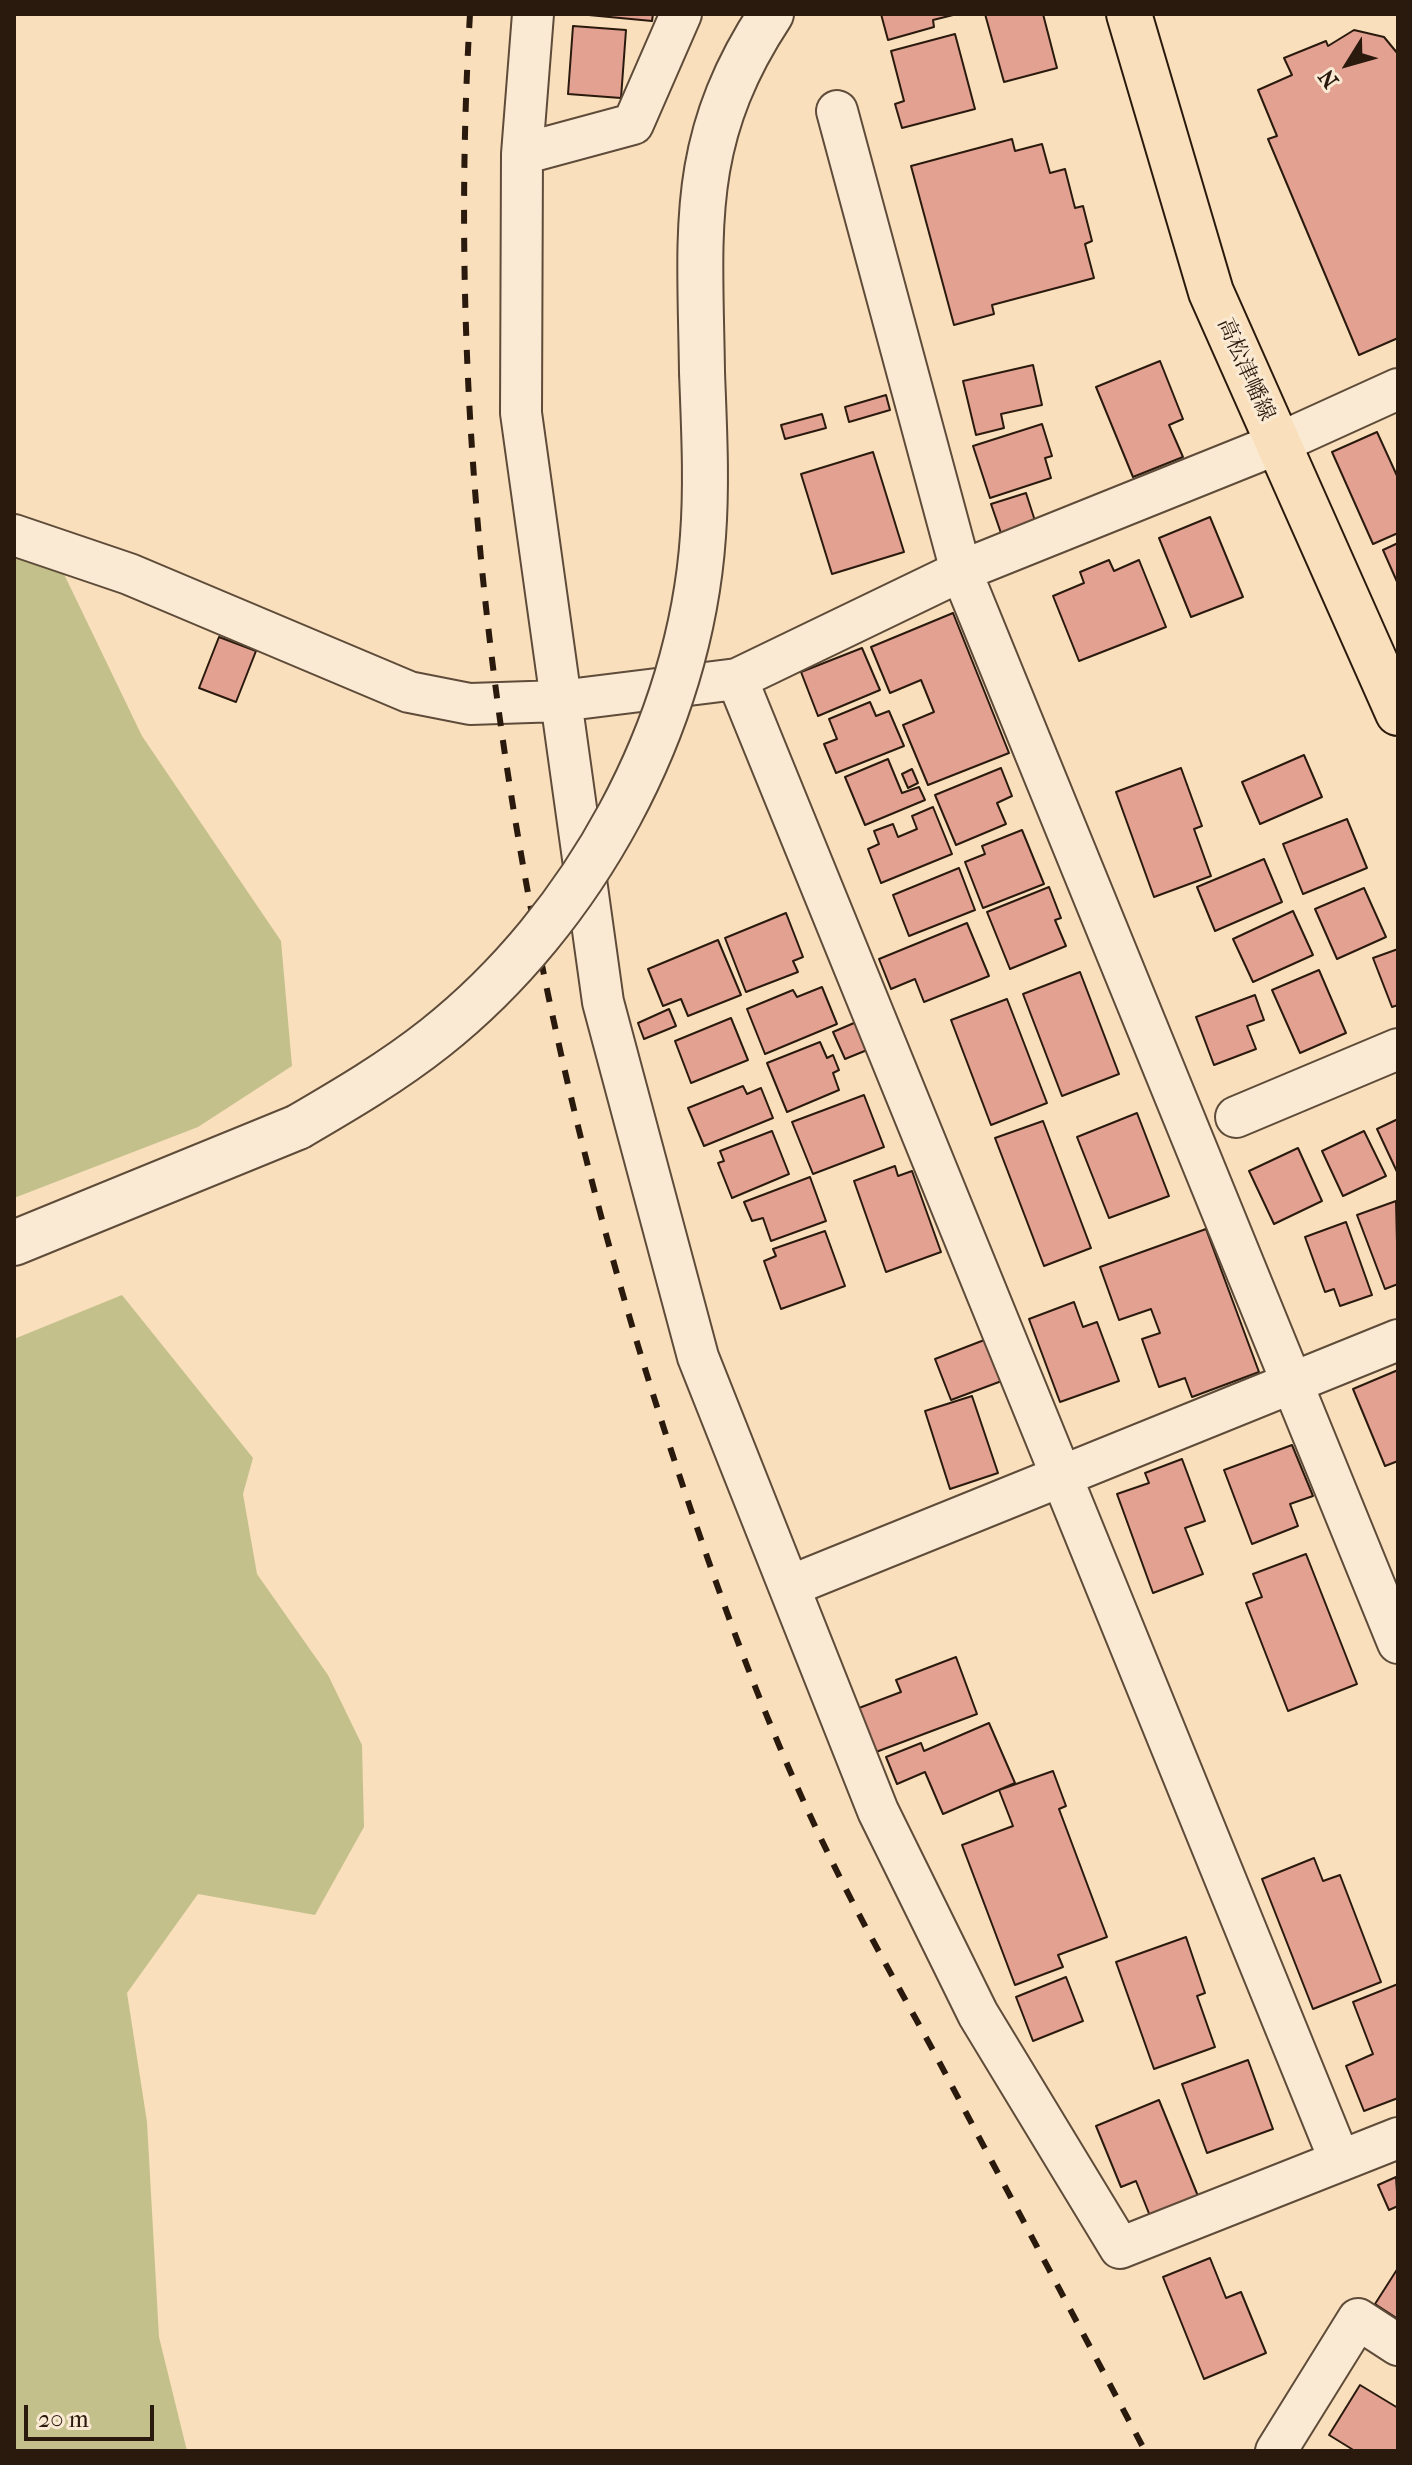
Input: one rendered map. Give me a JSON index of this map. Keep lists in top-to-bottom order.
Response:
{
  "streets": {
    "main road": ["高松津幡線"]
  },
  "scale_bar": "20 m",
  "north": "bottom left"
}
